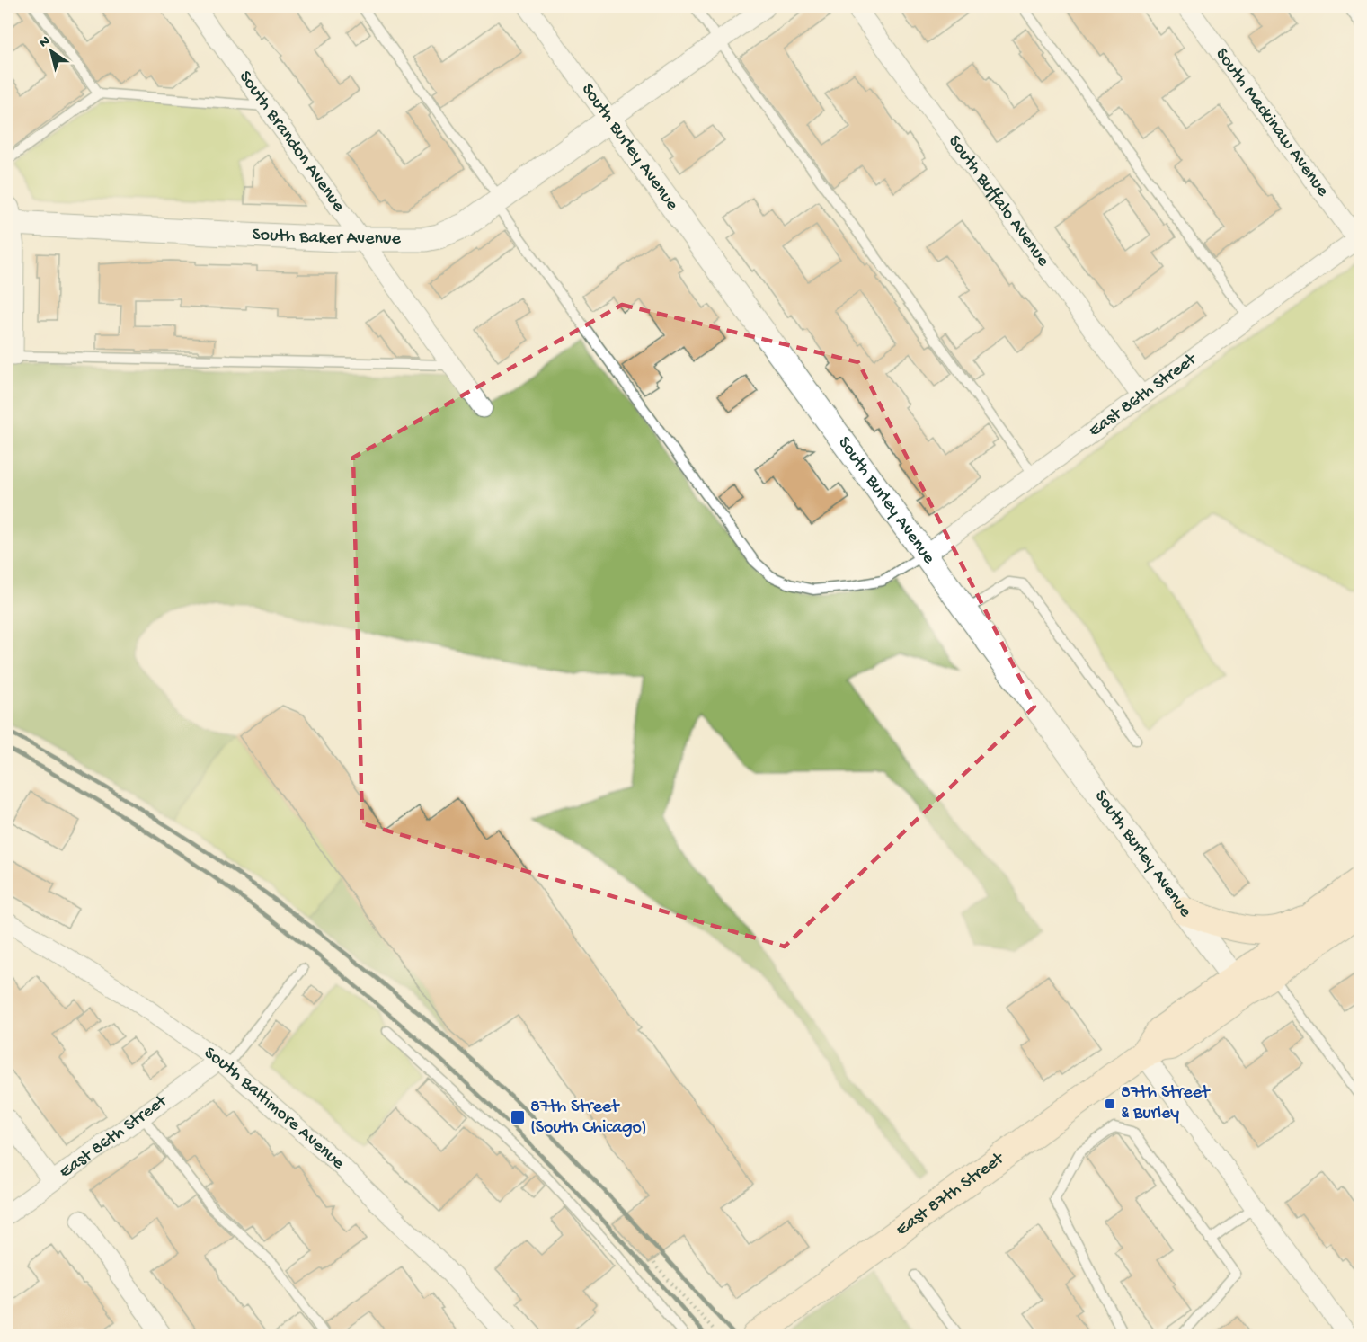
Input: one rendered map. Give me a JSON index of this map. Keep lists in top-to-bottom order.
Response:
{
  "streets": {
    "main road": ["East 87th Street"],
    "street": [
      "South Mackinaw Avenue",
      "South Brandon Avenue",
      "South Burley Avenue",
      "South Buffalo Avenue",
      "South Baker Avenue",
      "East 86th Street",
      "South Baltimore Avenue"
    ]
  },
  "crossings": [
    ["South Mackinaw Avenue", "East 86th Street"],
    ["South Brandon Avenue", "South Baker Avenue"],
    ["South Burley Avenue", "South Baker Avenue"],
    ["South Burley Avenue", "East 86th Street"],
    ["South Burley Avenue", "East 87th Street"],
    ["South Buffalo Avenue", "East 86th Street"],
    ["East 86th Street", "South Baltimore Avenue"]
  ],
  "places": {
    "transit": ["87th Street & Burley", "87th Street (South Chicago)"]
  },
  "north": "top left"
}
